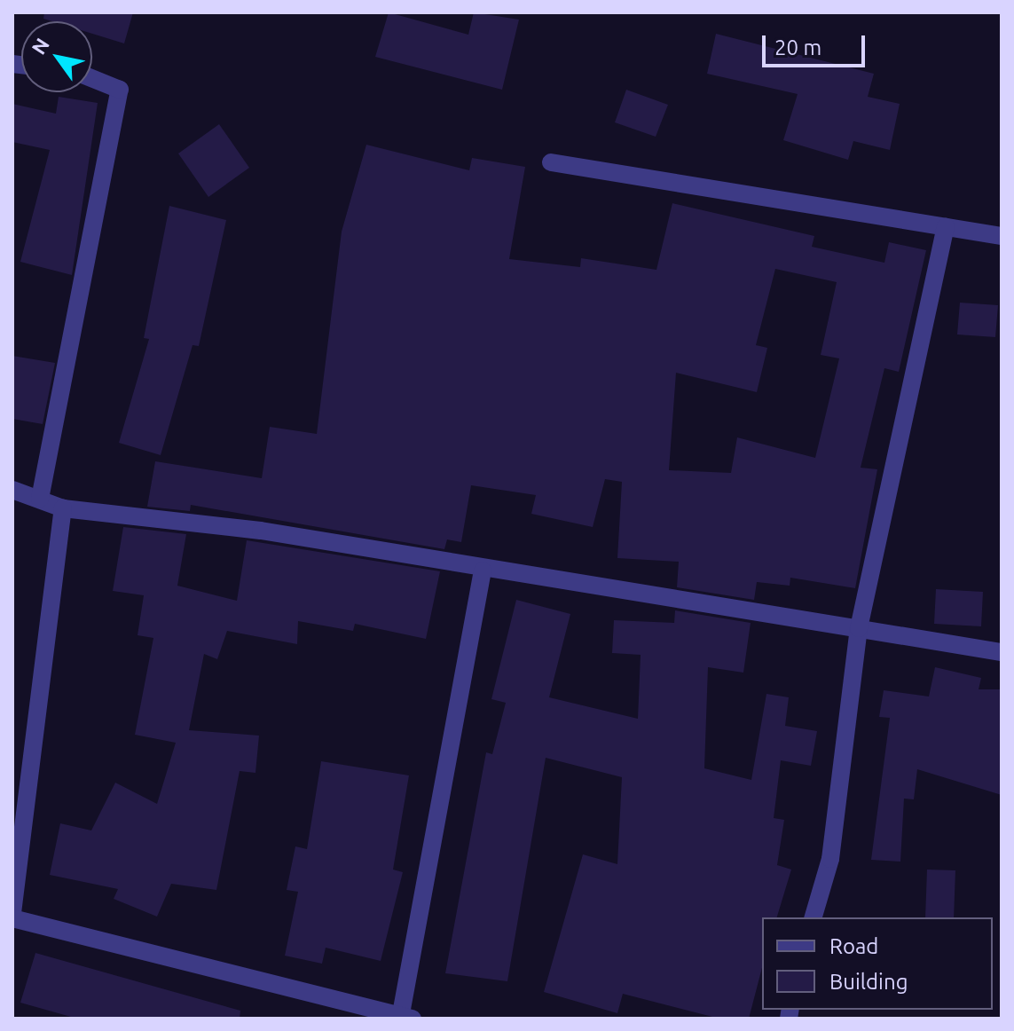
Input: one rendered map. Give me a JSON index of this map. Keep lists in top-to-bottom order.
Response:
{
  "legend": ["Road", "Building"],
  "scale_bar": "20 m",
  "north": "top left"
}
